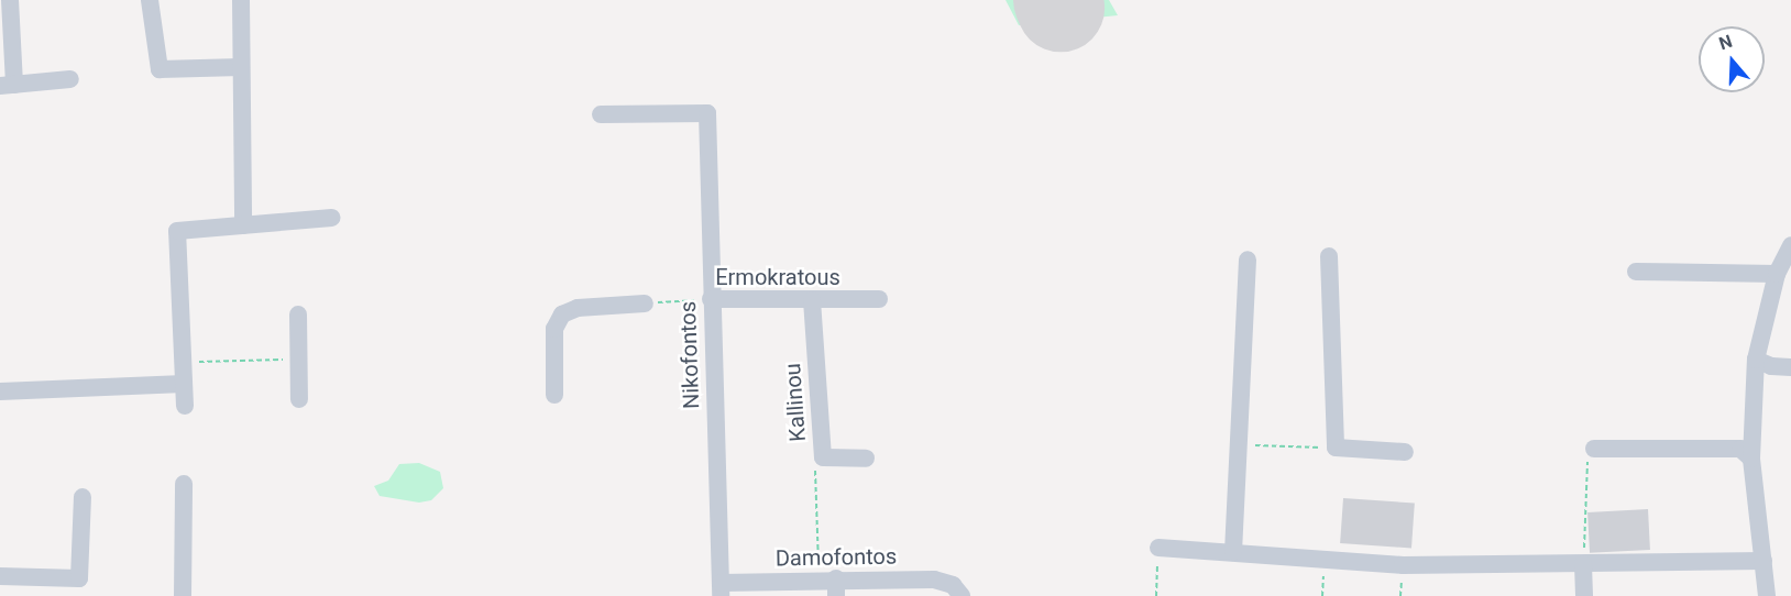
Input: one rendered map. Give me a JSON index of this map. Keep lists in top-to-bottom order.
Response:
{
  "streets": {
    "street": [
      "Ermokratous",
      "Nikofontos",
      "Kallinou",
      "Damofontos"
    ]
  },
  "crossings": [
    ["Ermokratous", "Nikofontos"],
    ["Ermokratous", "Kallinou"],
    ["Nikofontos", "Damofontos"]
  ],
  "north": "top"
}
